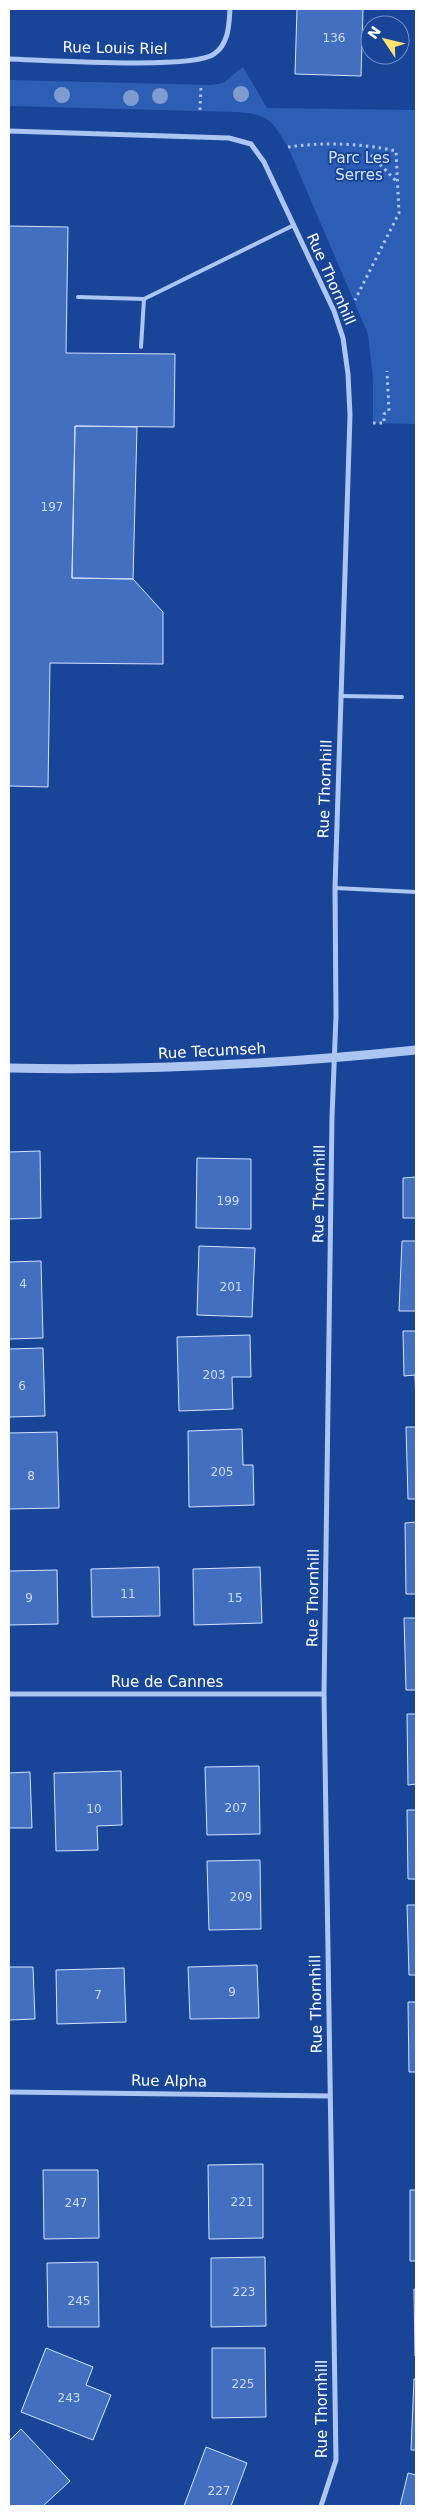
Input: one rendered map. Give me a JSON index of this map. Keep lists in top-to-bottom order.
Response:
{
  "streets": {
    "street": [
      "Rue Louis Riel",
      "Rue Thornhill",
      "Rue Tecumseh",
      "Rue de Cannes",
      "Rue Alpha"
    ]
  },
  "crossings": [
    ["Rue Thornhill", "Rue Tecumseh"],
    ["Rue Thornhill", "Rue de Cannes"],
    ["Rue Thornhill", "Rue Alpha"]
  ],
  "parks": ["Parc Les Serres"],
  "house_numbers": [
    "136",
    "197",
    "199",
    "4",
    "201",
    "203",
    "6",
    "205",
    "8",
    "11",
    "9",
    "15",
    "207",
    "10",
    "209",
    "9",
    "7",
    "221",
    "247",
    "223",
    "245",
    "225",
    "243",
    "227"
  ],
  "north": "top left"
}
